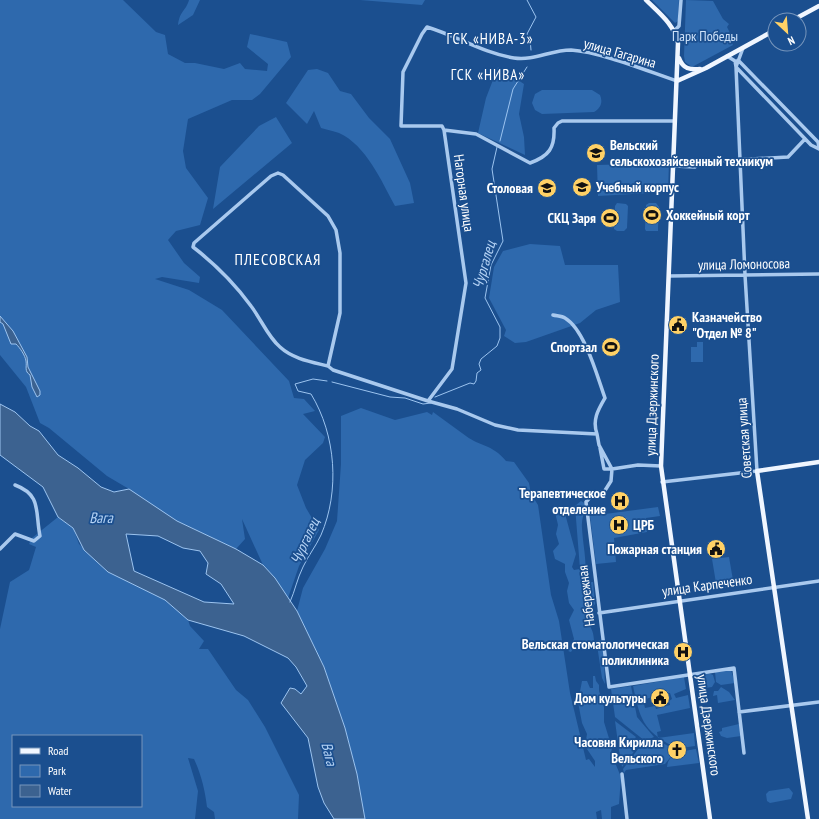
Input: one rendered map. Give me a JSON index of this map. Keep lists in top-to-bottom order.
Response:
{
  "streets": {
    "main road": ["улица Дзержинского", "Советская улица"],
    "street": [
      "улица Гагарина",
      "Нагорная улица",
      "улица Ломоносова",
      "улица Карпеченко",
      "Набережная"
    ]
  },
  "crossings": [
    ["улица Гагарина", "Нагорная улица"],
    ["улица Гагарина", "улица Дзержинского"],
    ["улица Ломоносова", "улица Дзержинского"],
    ["улица Ломоносова", "Советская улица"],
    ["улица Дзержинского", "улица Карпеченко"],
    ["улица Дзержинского", "Набережная"],
    ["Советская улица", "улица Карпеченко"],
    ["улица Карпеченко", "Набережная"]
  ],
  "districts": ["ГСК «НИВА-3»", "ГСК «НИВА»", "ПЛЕСОВСКАЯ"],
  "water": ["Чургалец", "Вага"],
  "parks": ["Парк Победы"],
  "places": {
    "school or university": ["Вельский сельскохозяйсвенный техникум", "Учебный корпус", "Столовая"],
    "sports": ["Хоккейный корт", "СКЦ Заря", "Спортзал"],
    "public building": ["Казначейство \"Отдел № 8\"", "Пожарная станция", "Дом культуры"],
    "hospital": ["Терапевтическое отделение", "ЦРБ", "Вельская стоматологическая поликлиника"],
    "church": ["Часовня Кирилла Вельского"]
  },
  "legend": ["Road", "Park", "Water"],
  "north": "bottom right"
}
